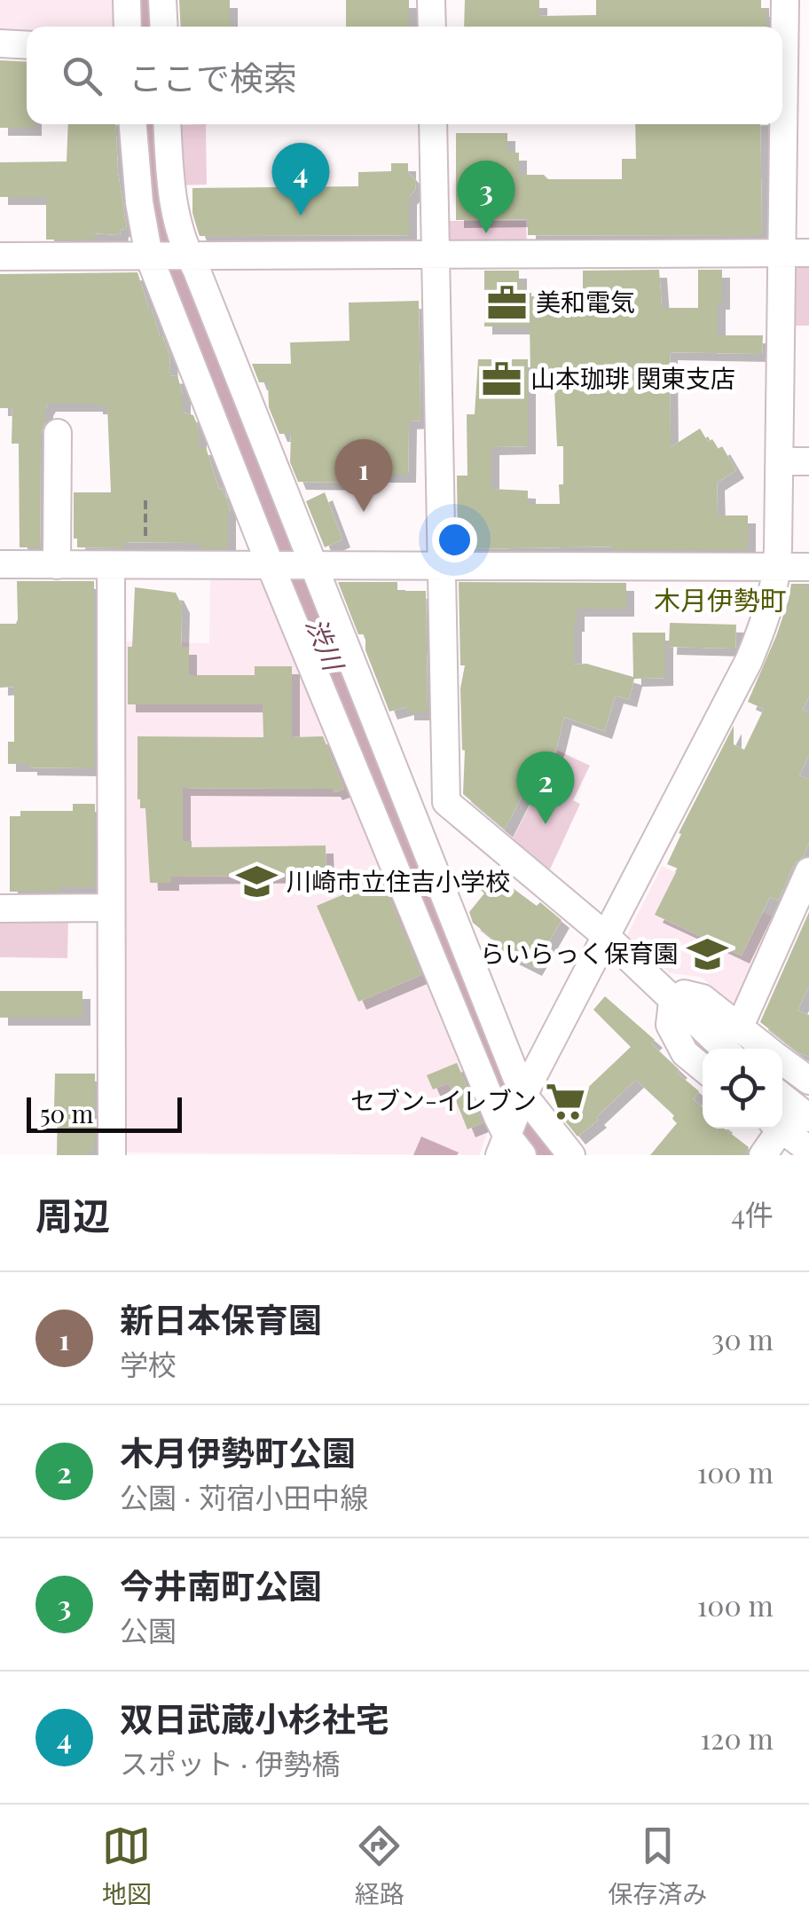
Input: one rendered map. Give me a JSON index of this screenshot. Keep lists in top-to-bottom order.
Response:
{
  "districts": ["木月伊勢町"],
  "water": ["渋川"],
  "places": {
    "office": ["美和電気", "山本珈琲 関東支店"],
    "school or university": ["川崎市立住吉小学校", "らいらっく保育園"],
    "supermarket": ["セブン-イレブン"]
  },
  "scale_bar": "50 m",
  "page": {
    "search": "ここで検索",
    "pins": [
      "4",
      "3",
      "1",
      "2"
    ],
    "scale": "50 m",
    "heading": ["周辺", "4件"],
    "list": [
      {
        "mark": "1",
        "name": "新日本保育園",
        "note": "学校",
        "value": "30 m"
      },
      {
        "mark": "2",
        "name": "木月伊勢町公園",
        "note": "公園 · 苅宿小田中線",
        "value": "100 m"
      },
      {
        "mark": "3",
        "name": "今井南町公園",
        "note": "公園",
        "value": "100 m"
      },
      {
        "mark": "4",
        "name": "双日武蔵小杉社宅",
        "note": "スポット · 伊勢橋",
        "value": "120 m"
      }
    ],
    "nav": ["地図", "経路", "保存済み"]
  }
}
